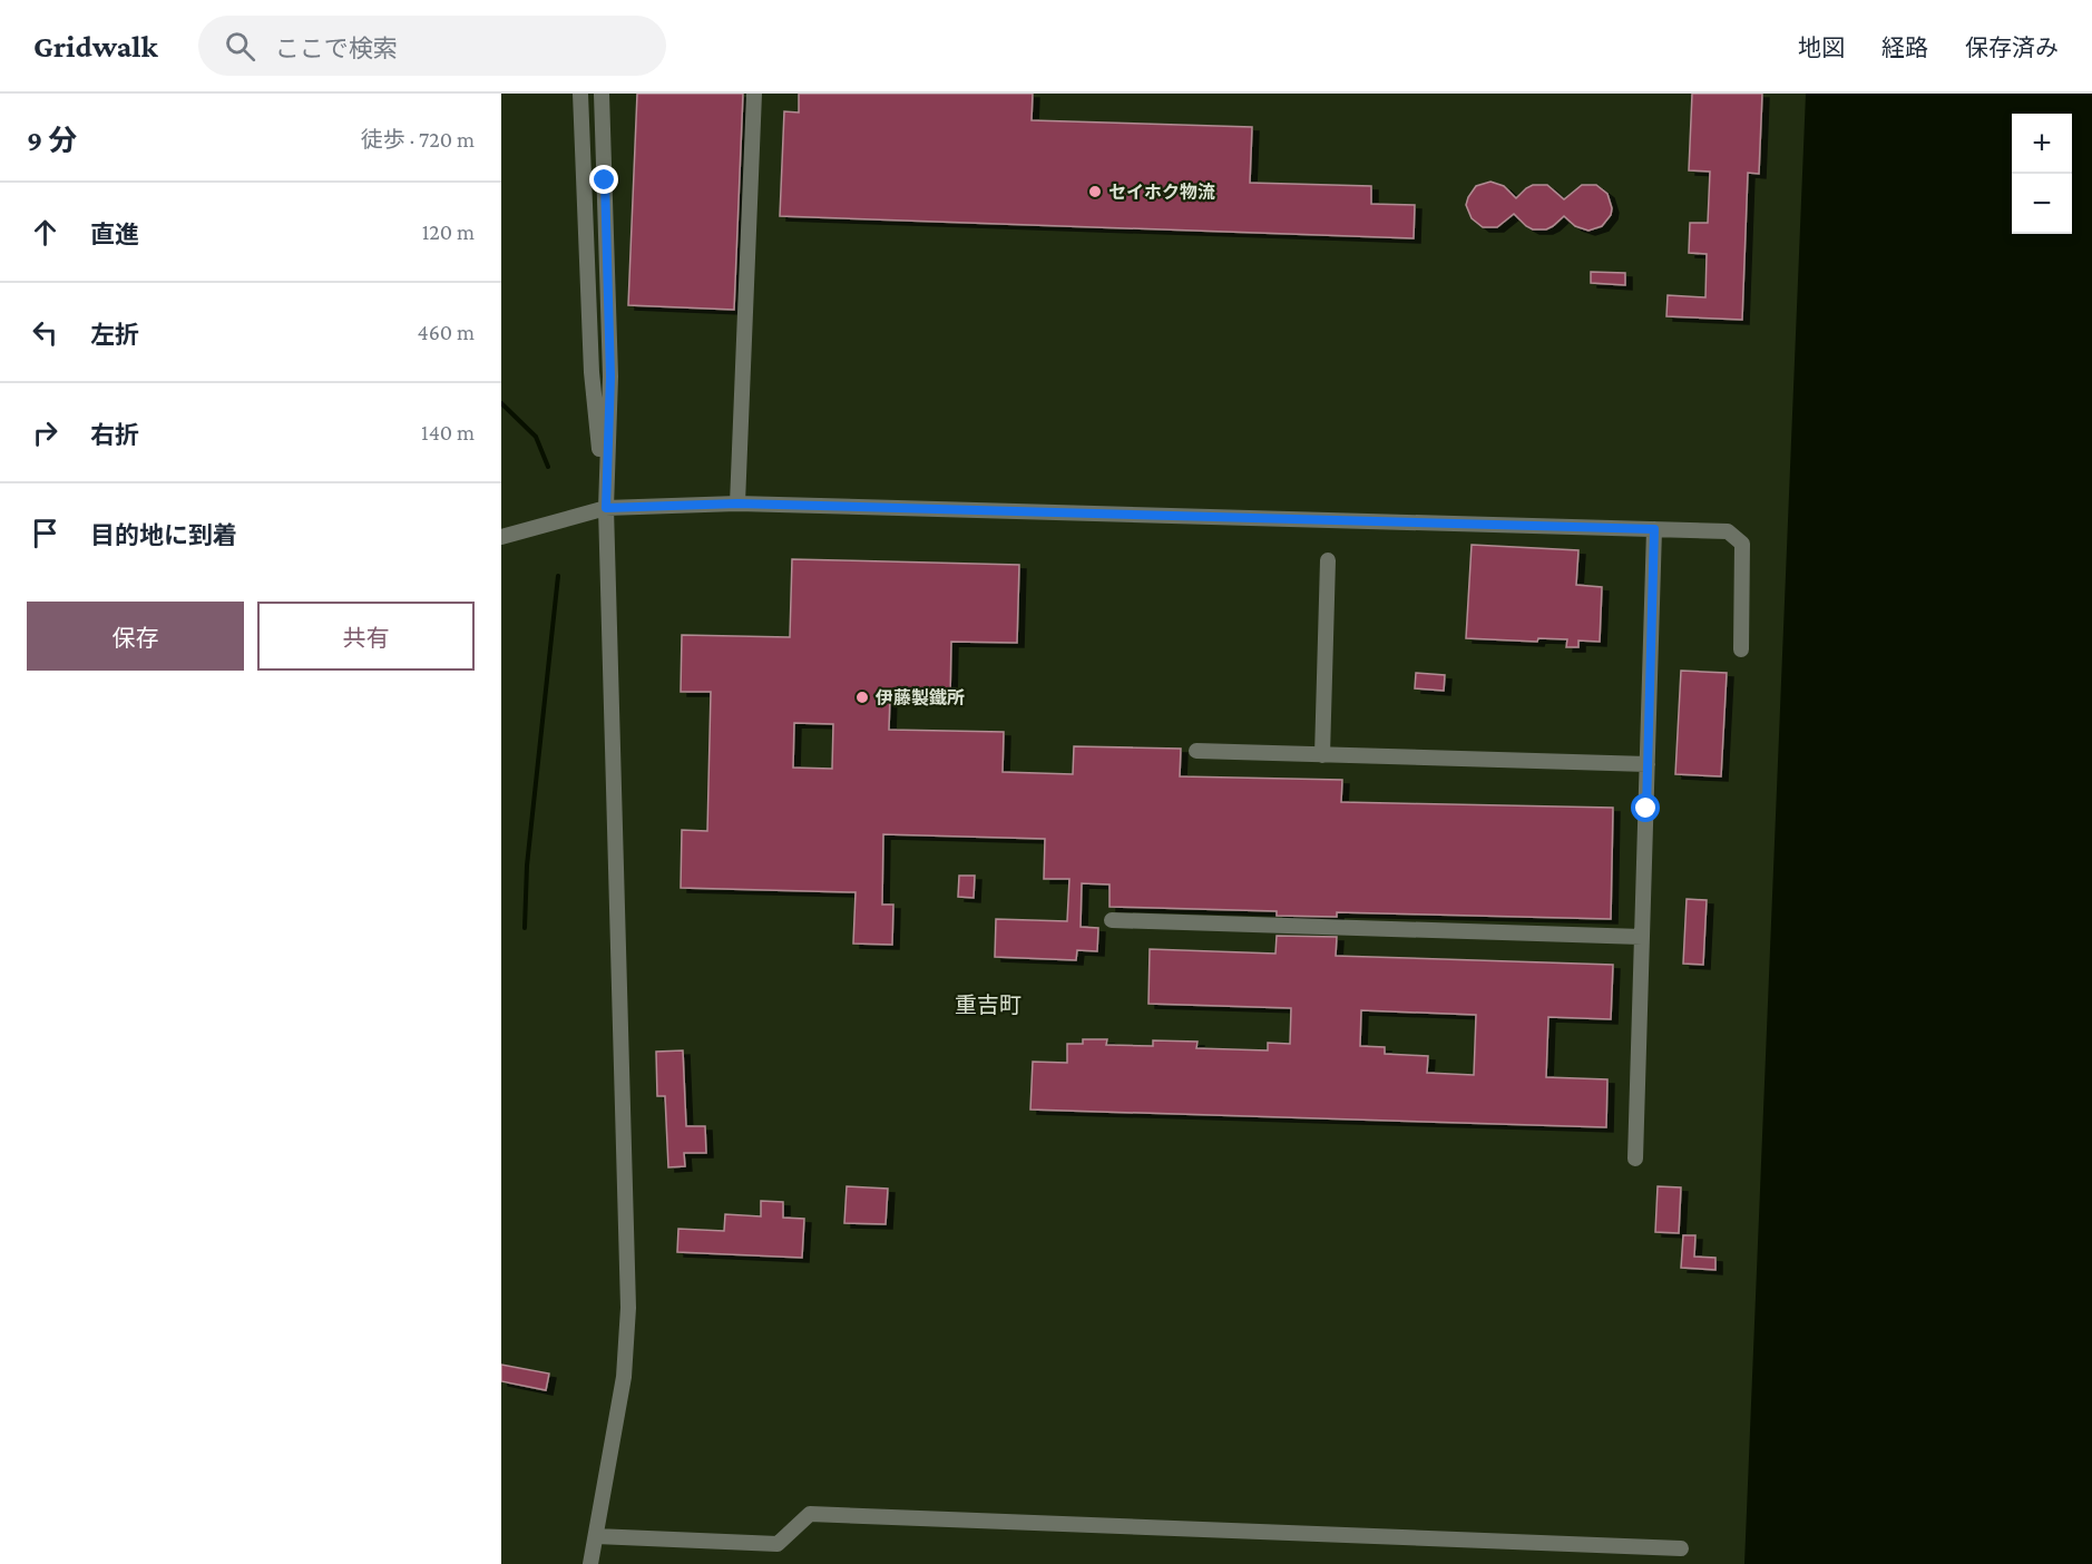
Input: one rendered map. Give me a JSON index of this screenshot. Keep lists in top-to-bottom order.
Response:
{
  "districts": ["重吉町"],
  "places": ["セイホク物流", "伊藤製鐵所"],
  "page": {
    "header": "Gridwalk",
    "search": "ここで検索",
    "nav": ["地図", "経路", "保存済み"],
    "heading": ["9 分", "徒歩 · 720 m"],
    "map_buttons": ["+", "−"],
    "list": [
      ["直進", "120 m"],
      ["左折", "460 m"],
      ["右折", "140 m"],
      "目的地に到着"
    ],
    "buttons": ["保存", "共有"]
  }
}
